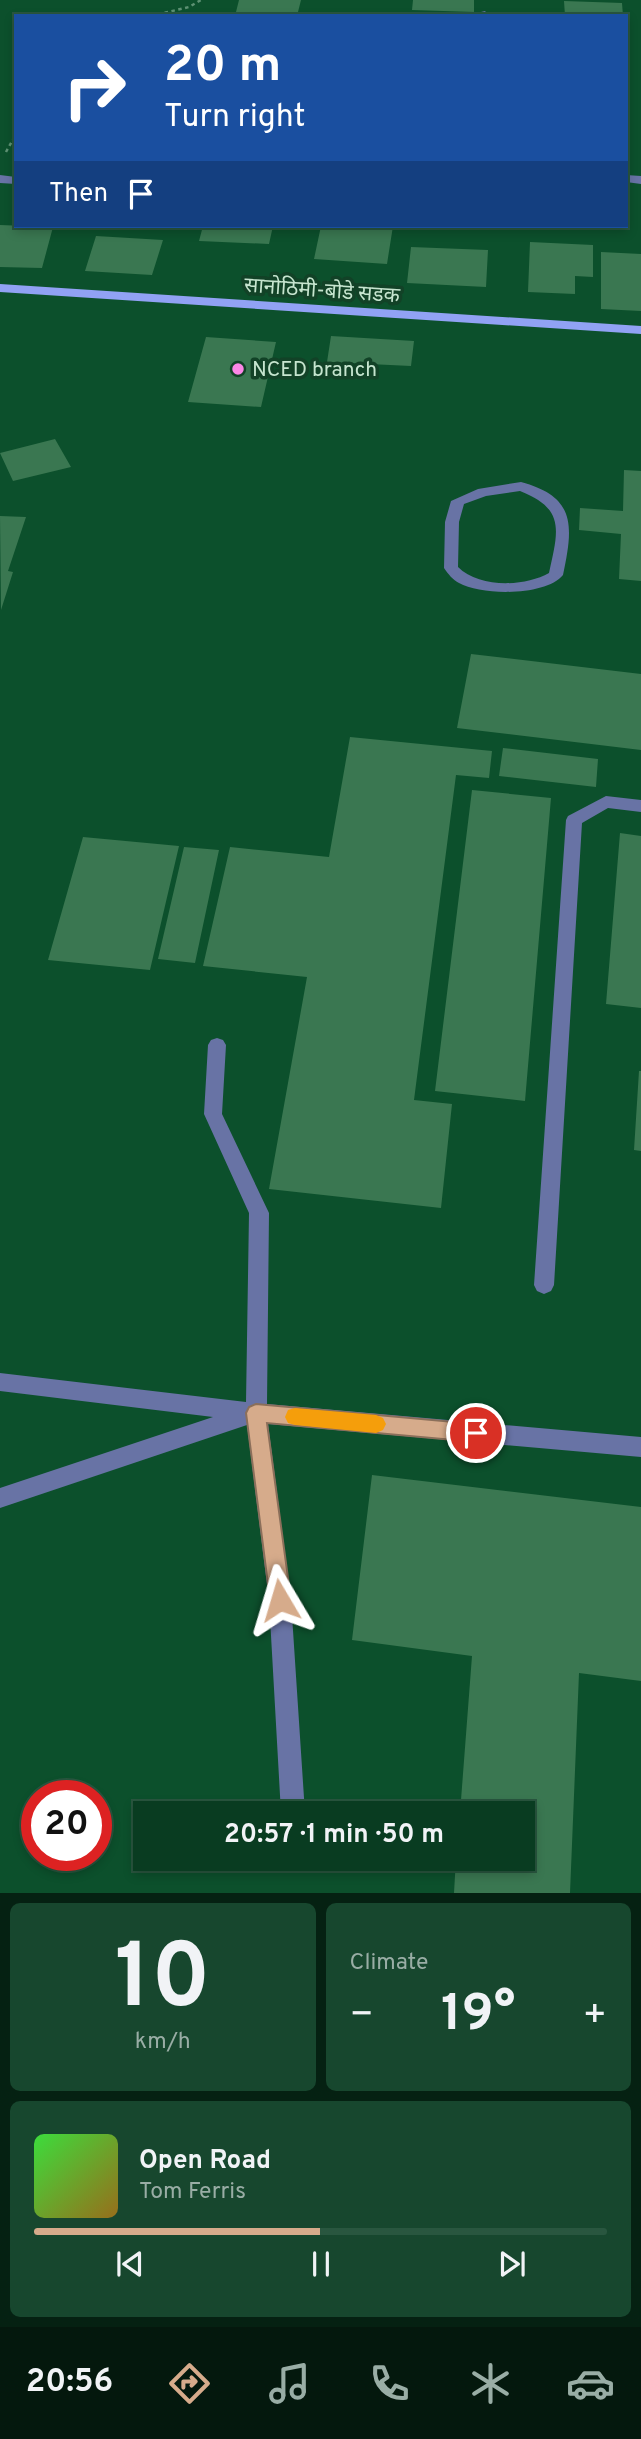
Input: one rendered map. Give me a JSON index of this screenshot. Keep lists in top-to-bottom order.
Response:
{
  "streets": {
    "main road": ["सानोठिमी-बोडे सडक"]
  },
  "places": ["NCED branch"],
  "page": {
    "turn": ["20 m", "Turn right"],
    "then": "Then",
    "limit": "20",
    "trip": "20:57 · 1 min · 50 m",
    "tile": [
      ["10", "km/h"],
      "Climate"
    ],
    "heat": ["−", "19°", "+"],
    "song": ["Open Road", "Tom Ferris"],
    "tabs": "20:56"
  }
}
